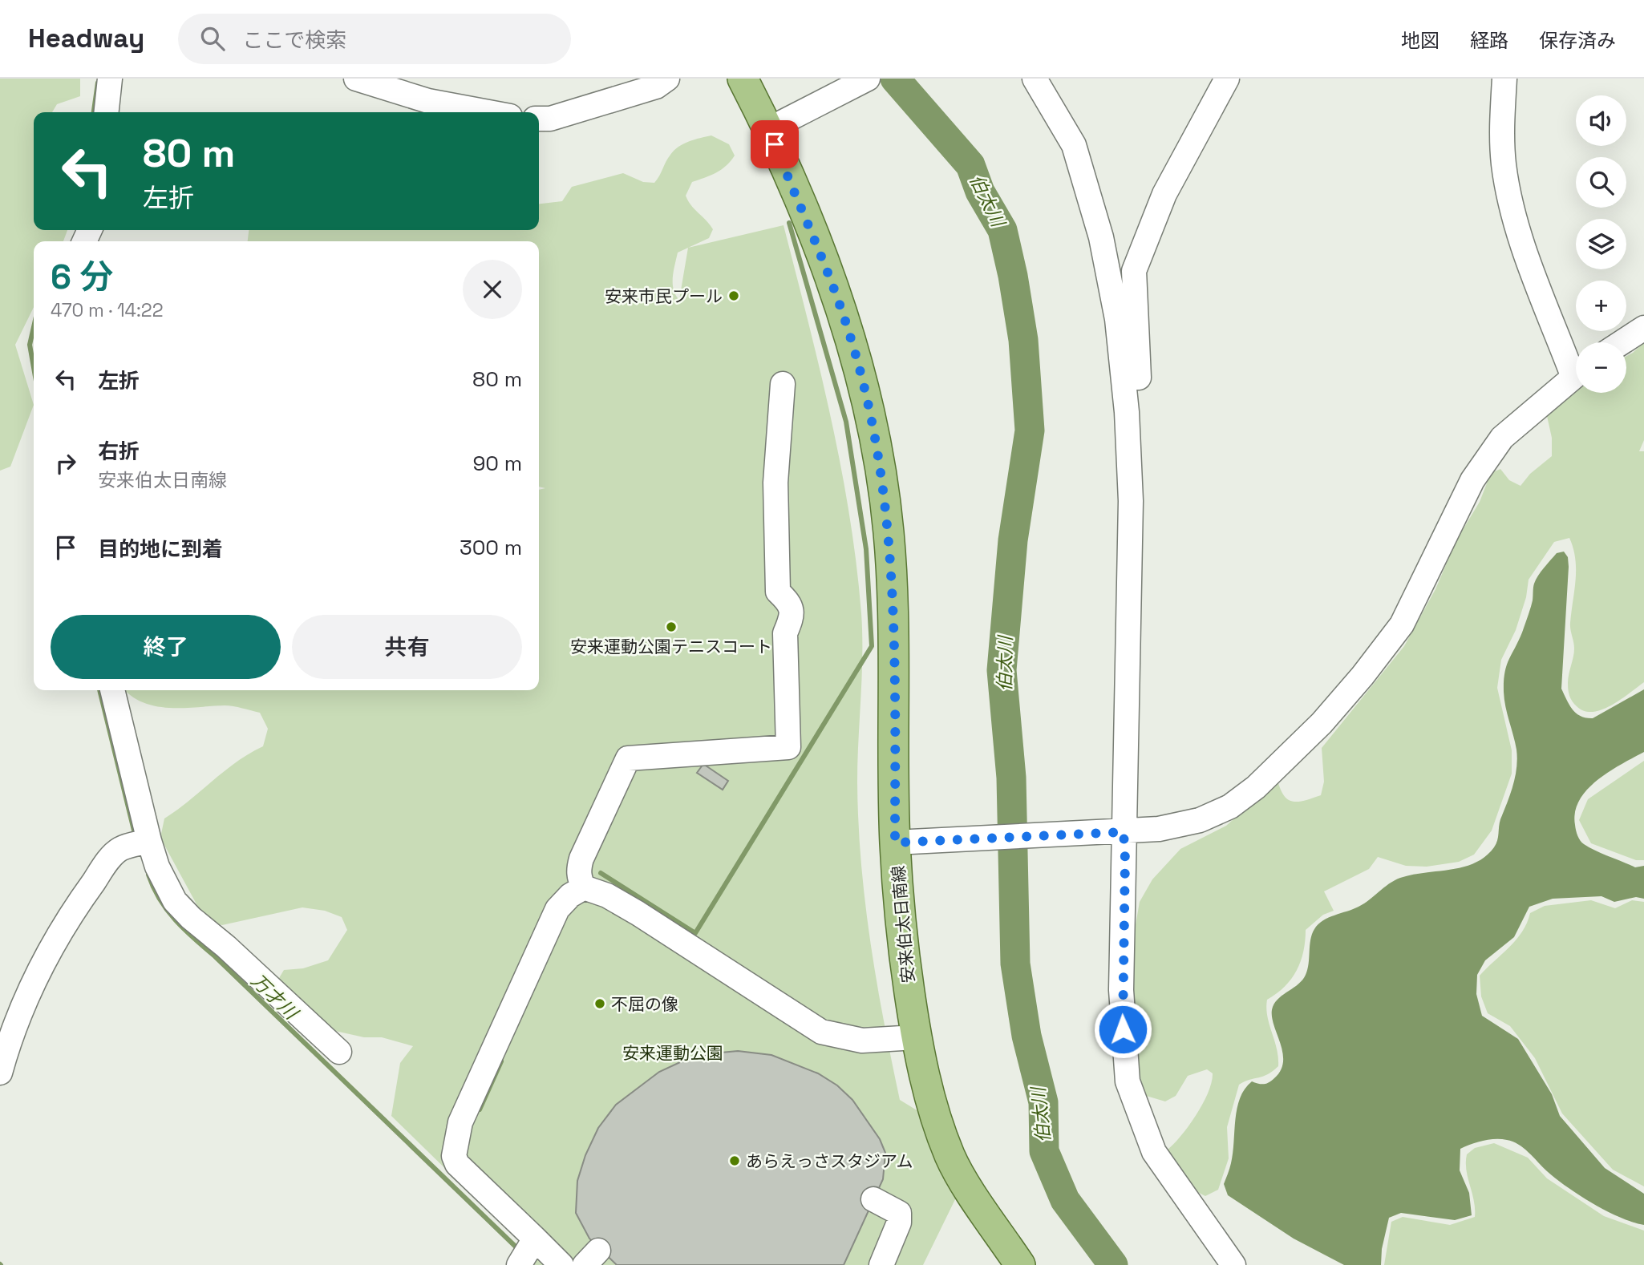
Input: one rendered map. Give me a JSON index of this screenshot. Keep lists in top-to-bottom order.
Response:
{
  "streets": {
    "main road": ["安来伯太日南線"]
  },
  "water": ["伯太川", "万才川"],
  "parks": ["安来運動公園"],
  "places": [
    "安来市民プール",
    "安来運動公園テニスコート",
    "不屈の像",
    "あらえっさスタジアム"
  ],
  "page": {
    "header": "Headway",
    "search": "ここで検索",
    "nav": ["地図", "経路", "保存済み"],
    "map_buttons": ["+", "−"],
    "turn": ["80 m", "左折"],
    "heading": ["6 分", "470 m · 14:22"],
    "list": [
      {
        "name": "左折",
        "value": "80 m"
      },
      {
        "name": "右折",
        "note": "安来伯太日南線",
        "value": "90 m"
      },
      {
        "name": "目的地に到着",
        "value": "300 m"
      }
    ],
    "buttons": ["終了", "共有"]
  }
}
